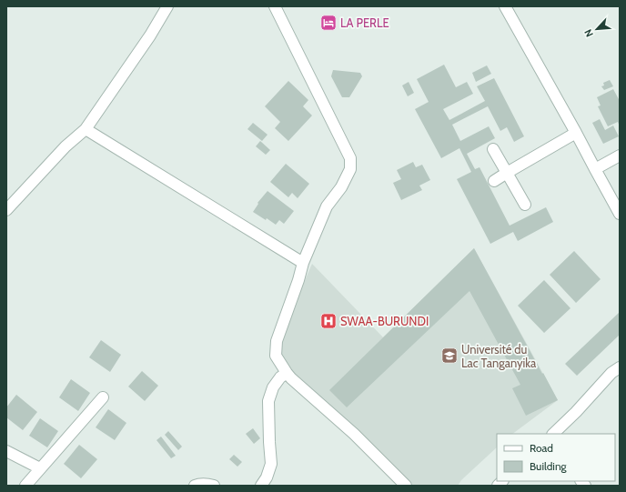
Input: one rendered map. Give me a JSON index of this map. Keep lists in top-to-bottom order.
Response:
{
  "places": {
    "hotel": ["LA PERLE"],
    "hospital": ["SWAA-BURUNDI"],
    "school or university": ["Université du Lac Tanganyika"]
  },
  "legend": ["Road", "Building"],
  "north": "bottom left"
}
